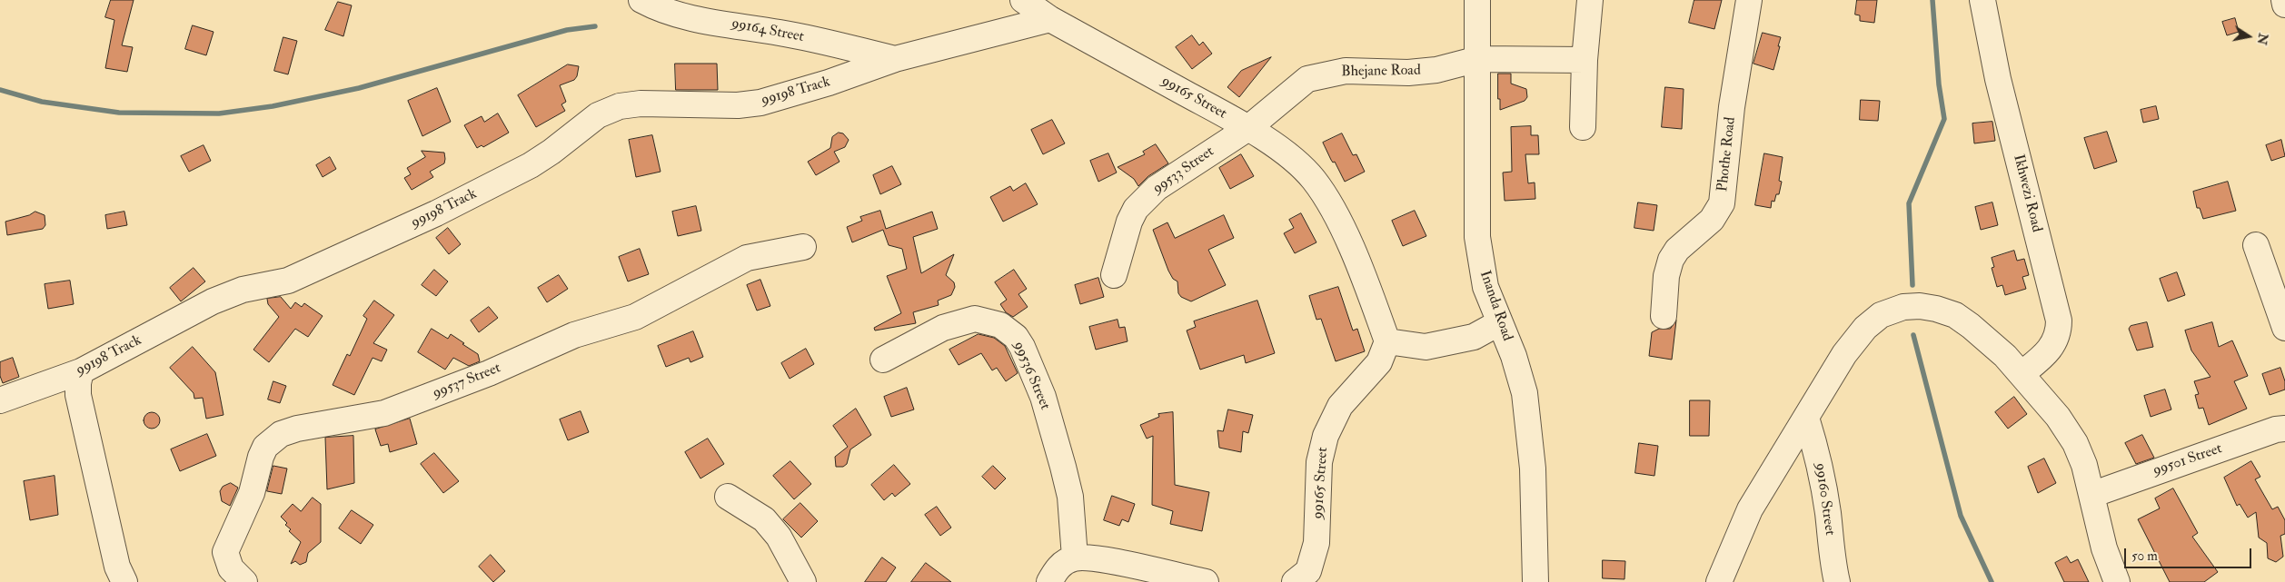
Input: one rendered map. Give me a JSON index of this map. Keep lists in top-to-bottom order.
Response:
{
  "streets": {
    "street": [
      "99164 Street",
      "Bhejane Road",
      "99198 Track",
      "99165 Street",
      "Phothe Road",
      "99533 Street",
      "Ikhwezi Road",
      "Inanda Road",
      "99536 Street",
      "99537 Street",
      "99501 Street",
      "99160 Street"
    ]
  },
  "crossings": [
    ["99164 Street", "99198 Track"],
    ["Bhejane Road", "99165 Street"],
    ["Bhejane Road", "99533 Street"],
    ["Bhejane Road", "Inanda Road"],
    ["99165 Street", "99533 Street"]
  ],
  "scale_bar": "50 m",
  "north": "right"
}
